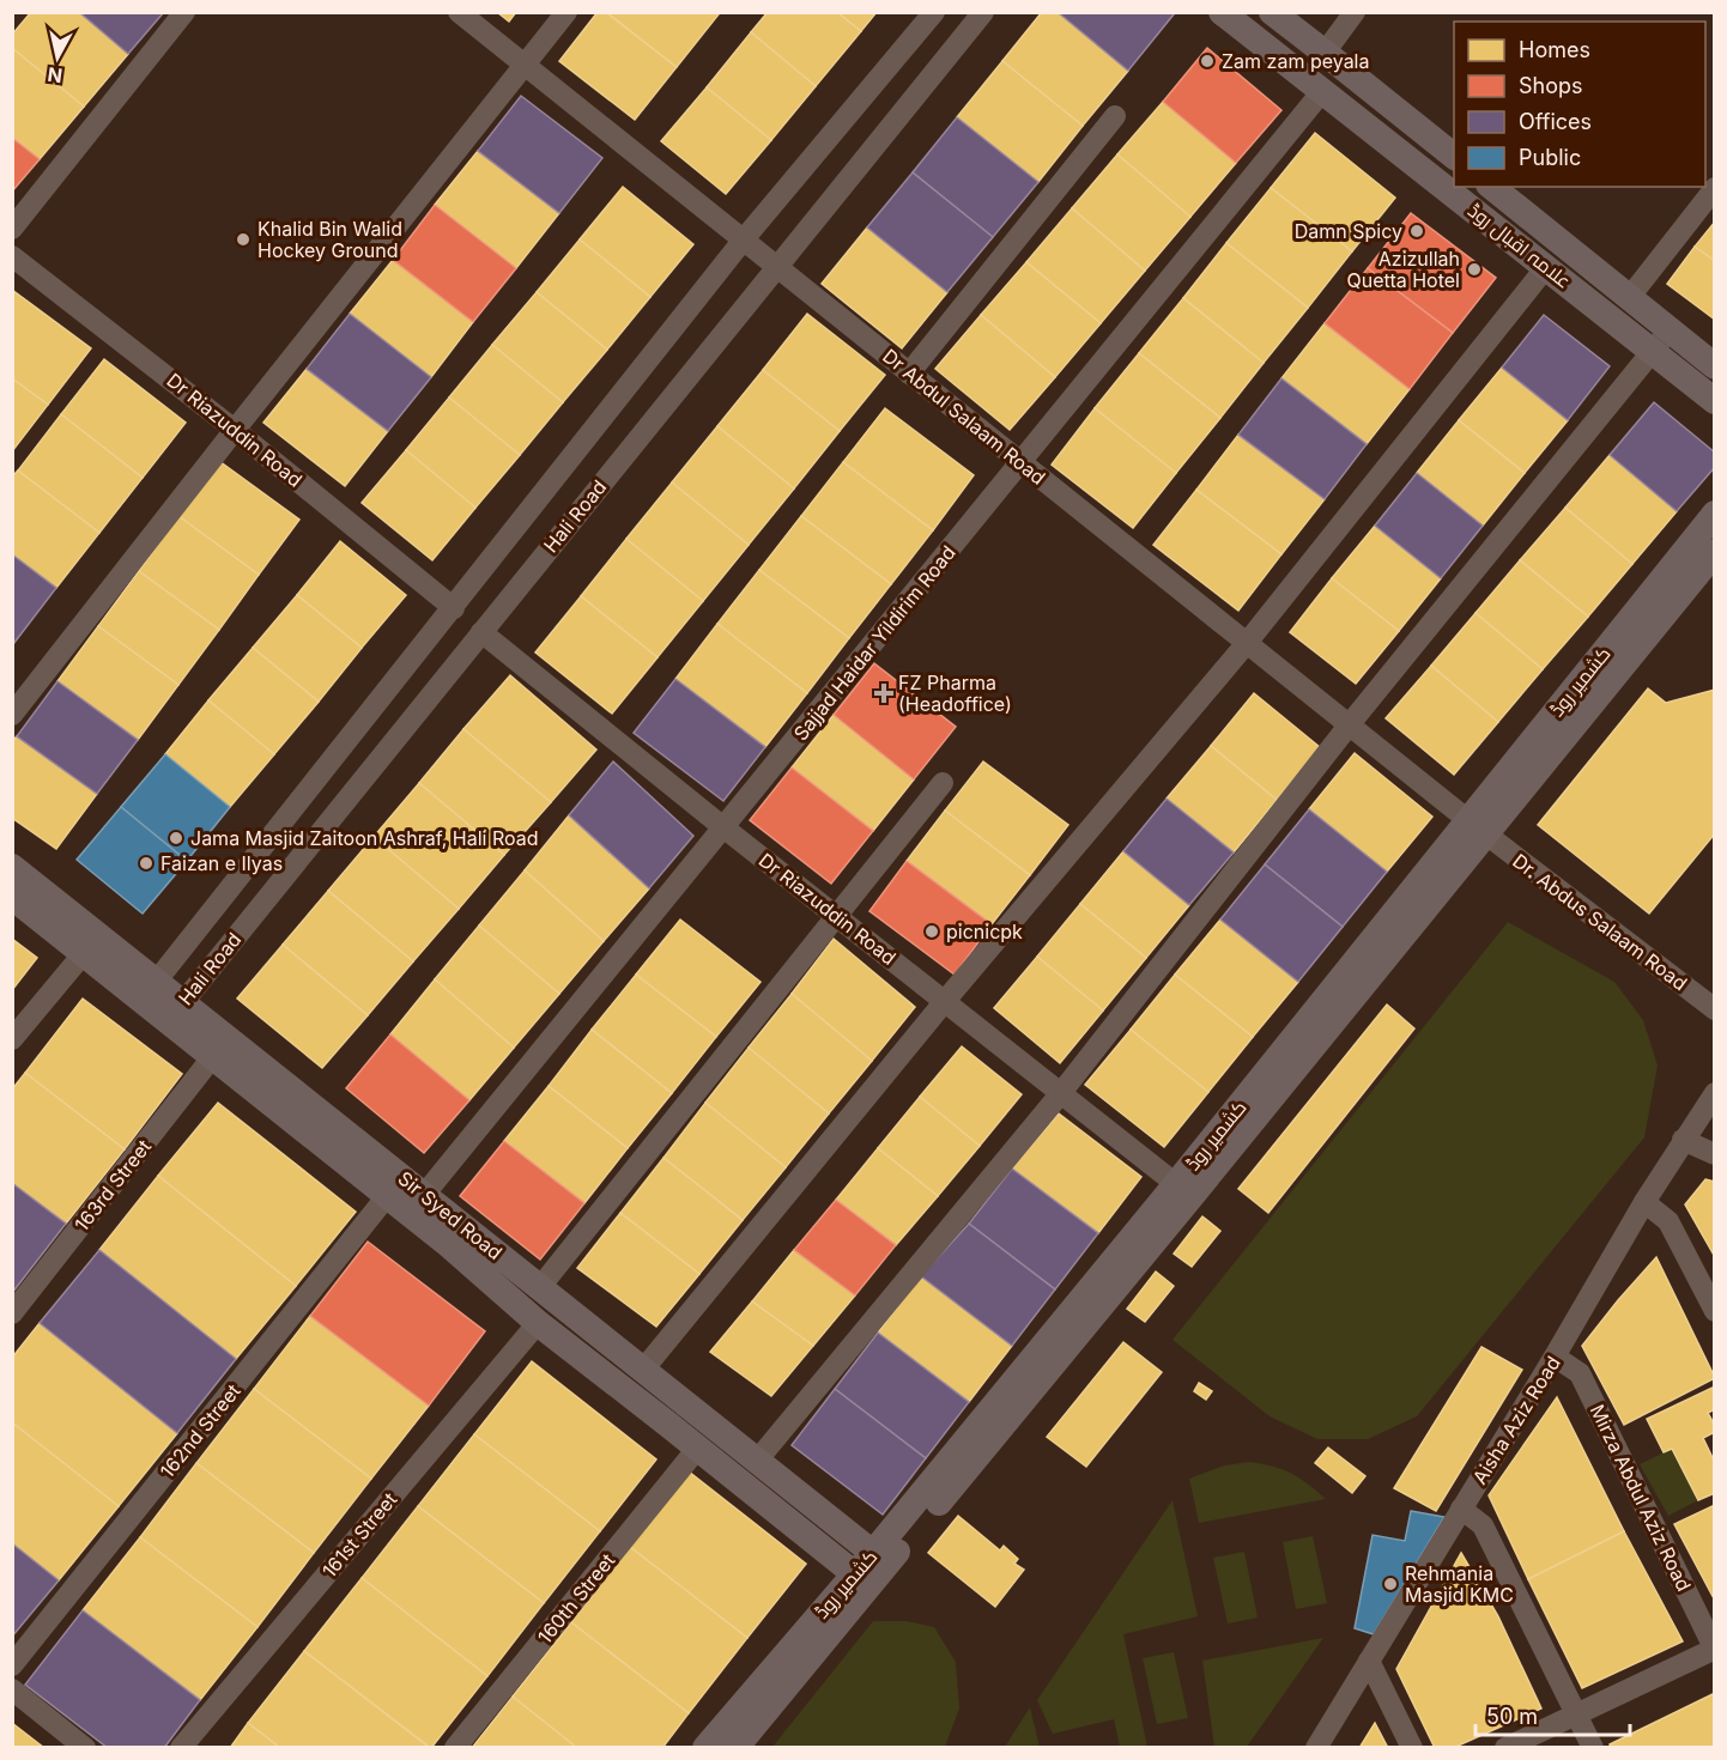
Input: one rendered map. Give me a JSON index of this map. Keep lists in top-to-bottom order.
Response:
{
  "streets": {
    "main road": ["علامہ اقبال روڈ", "کشمیر روڈ", "Sir Syed Road"],
    "street": [
      "Dr Abdul Salaam Road",
      "Dr Riazuddin Road",
      "Hali Road",
      "Sajjad Haidar Yildirim Road",
      "Dr. Abdus Salaam Road",
      "163rd Street",
      "Aisha Aziz Road",
      "162nd Street",
      "Mirza Abdul Aziz Road",
      "161st Street",
      "160th Street"
    ]
  },
  "crossings": [
    ["علامہ اقبال روڈ", "Sajjad Haidar Yildirim Road"],
    ["Dr Abdul Salaam Road", "Hali Road"],
    ["Dr Abdul Salaam Road", "Sajjad Haidar Yildirim Road"],
    ["Dr Abdul Salaam Road", "کشمیر روڈ"],
    ["Dr Abdul Salaam Road", "Dr. Abdus Salaam Road"],
    ["Dr Riazuddin Road", "Hali Road"],
    ["Dr Riazuddin Road", "Sajjad Haidar Yildirim Road"],
    ["Dr Riazuddin Road", "کشمیر روڈ"],
    ["Hali Road", "Sir Syed Road"],
    ["Sajjad Haidar Yildirim Road", "Sir Syed Road"],
    ["کشمیر روڈ", "Dr. Abdus Salaam Road"],
    ["کشمیر روڈ", "Sir Syed Road"],
    ["163rd Street", "Sir Syed Road"],
    ["Sir Syed Road", "162nd Street"],
    ["Sir Syed Road", "161st Street"],
    ["Sir Syed Road", "160th Street"],
    ["Aisha Aziz Road", "Mirza Abdul Aziz Road"]
  ],
  "places": {
    "other": [
      "Zam zam peyala",
      "Damn Spicy",
      "Khalid Bin Walid Hockey Ground",
      "Azizullah Quetta Hotel",
      "Jama Masjid Zaitoon Ashraf, Hali Road",
      "Faizan e Ilyas",
      "picnicpk",
      "Rehmania Masjid KMC"
    ],
    "health": ["FZ Pharma (Headoffice)"]
  },
  "legend": [
    "Homes",
    "Shops",
    "Offices",
    "Public"
  ],
  "scale_bar": "50 m",
  "north": "bottom"
}
